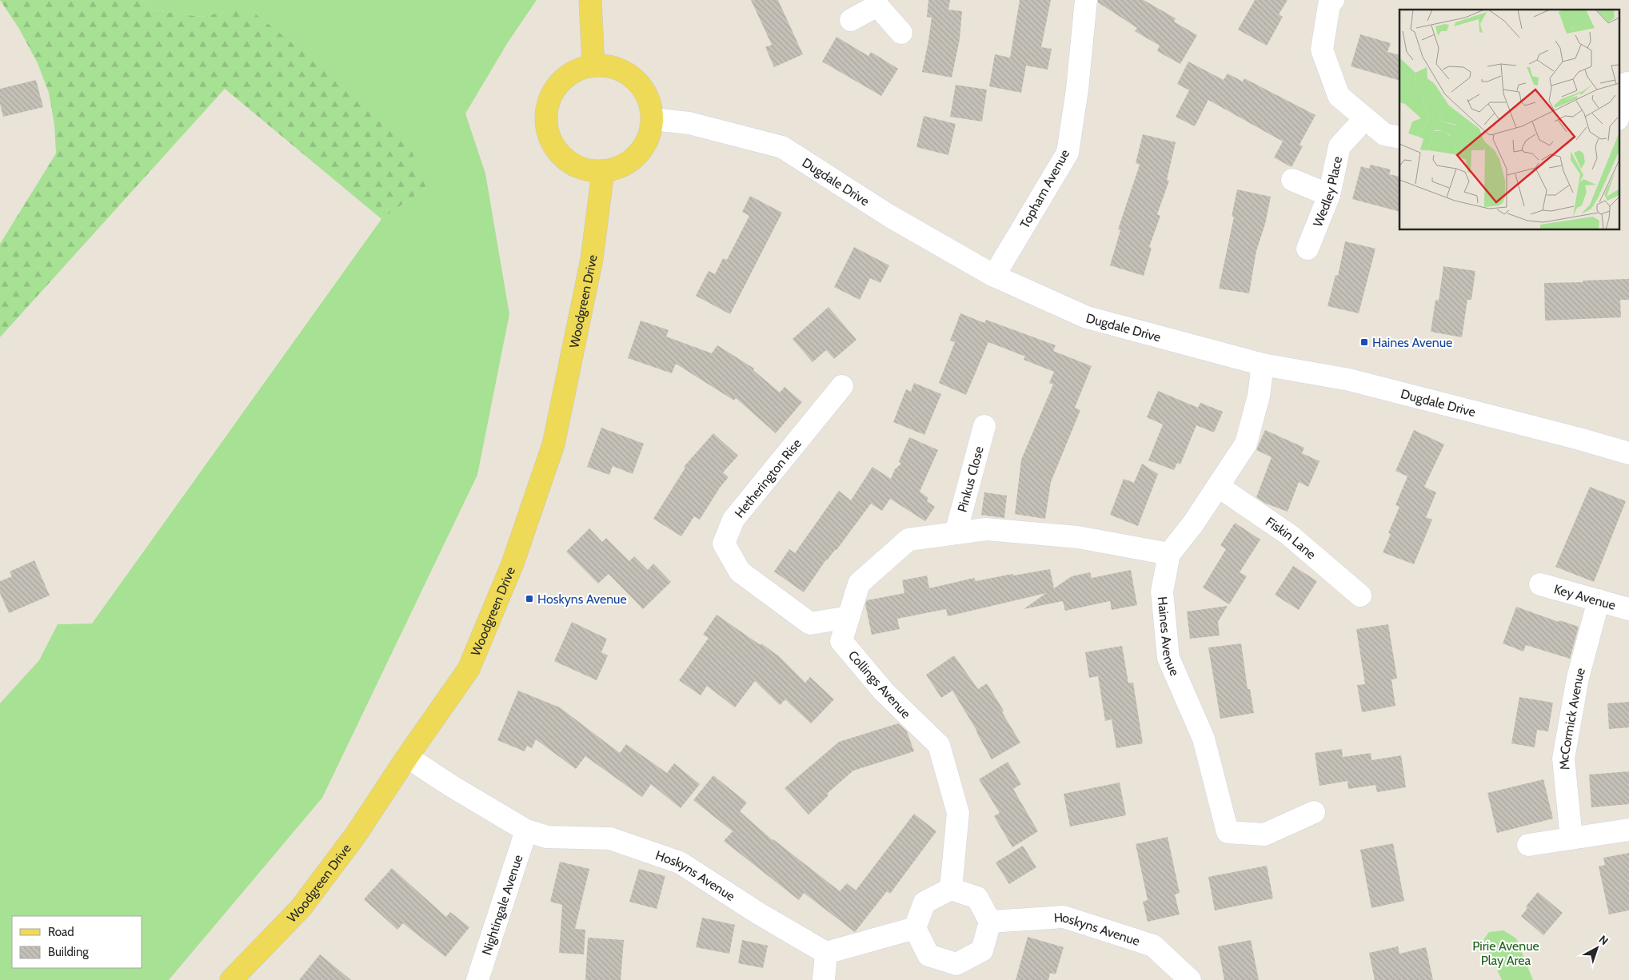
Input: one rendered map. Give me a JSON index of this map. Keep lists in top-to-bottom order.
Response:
{
  "streets": {
    "main road": ["Woodgreen Drive"],
    "street": [
      "Dugdale Drive",
      "Topham Avenue",
      "Wedley Place",
      "Hetherington Rise",
      "Pinkus Close",
      "Fiskin Lane",
      "Key Avenue",
      "Haines Avenue",
      "Collings Avenue",
      "McCormick Avenue",
      "Hoskyns Avenue",
      "Nightingale Avenue"
    ]
  },
  "crossings": [
    ["Dugdale Drive", "Topham Avenue"],
    ["Dugdale Drive", "Woodgreen Drive"],
    ["Dugdale Drive", "Haines Avenue"],
    ["Woodgreen Drive", "Hoskyns Avenue"],
    ["Hetherington Rise", "Collings Avenue"],
    ["Pinkus Close", "Collings Avenue"],
    ["Fiskin Lane", "Haines Avenue"],
    ["Key Avenue", "McCormick Avenue"],
    ["Haines Avenue", "Collings Avenue"],
    ["Collings Avenue", "Hoskyns Avenue"],
    ["Hoskyns Avenue", "Nightingale Avenue"]
  ],
  "parks": ["Pirie Avenue Play Area"],
  "places": {
    "transit": ["Haines Avenue", "Hoskyns Avenue"]
  },
  "legend": ["Road", "Building"],
  "north": "top right"
}
